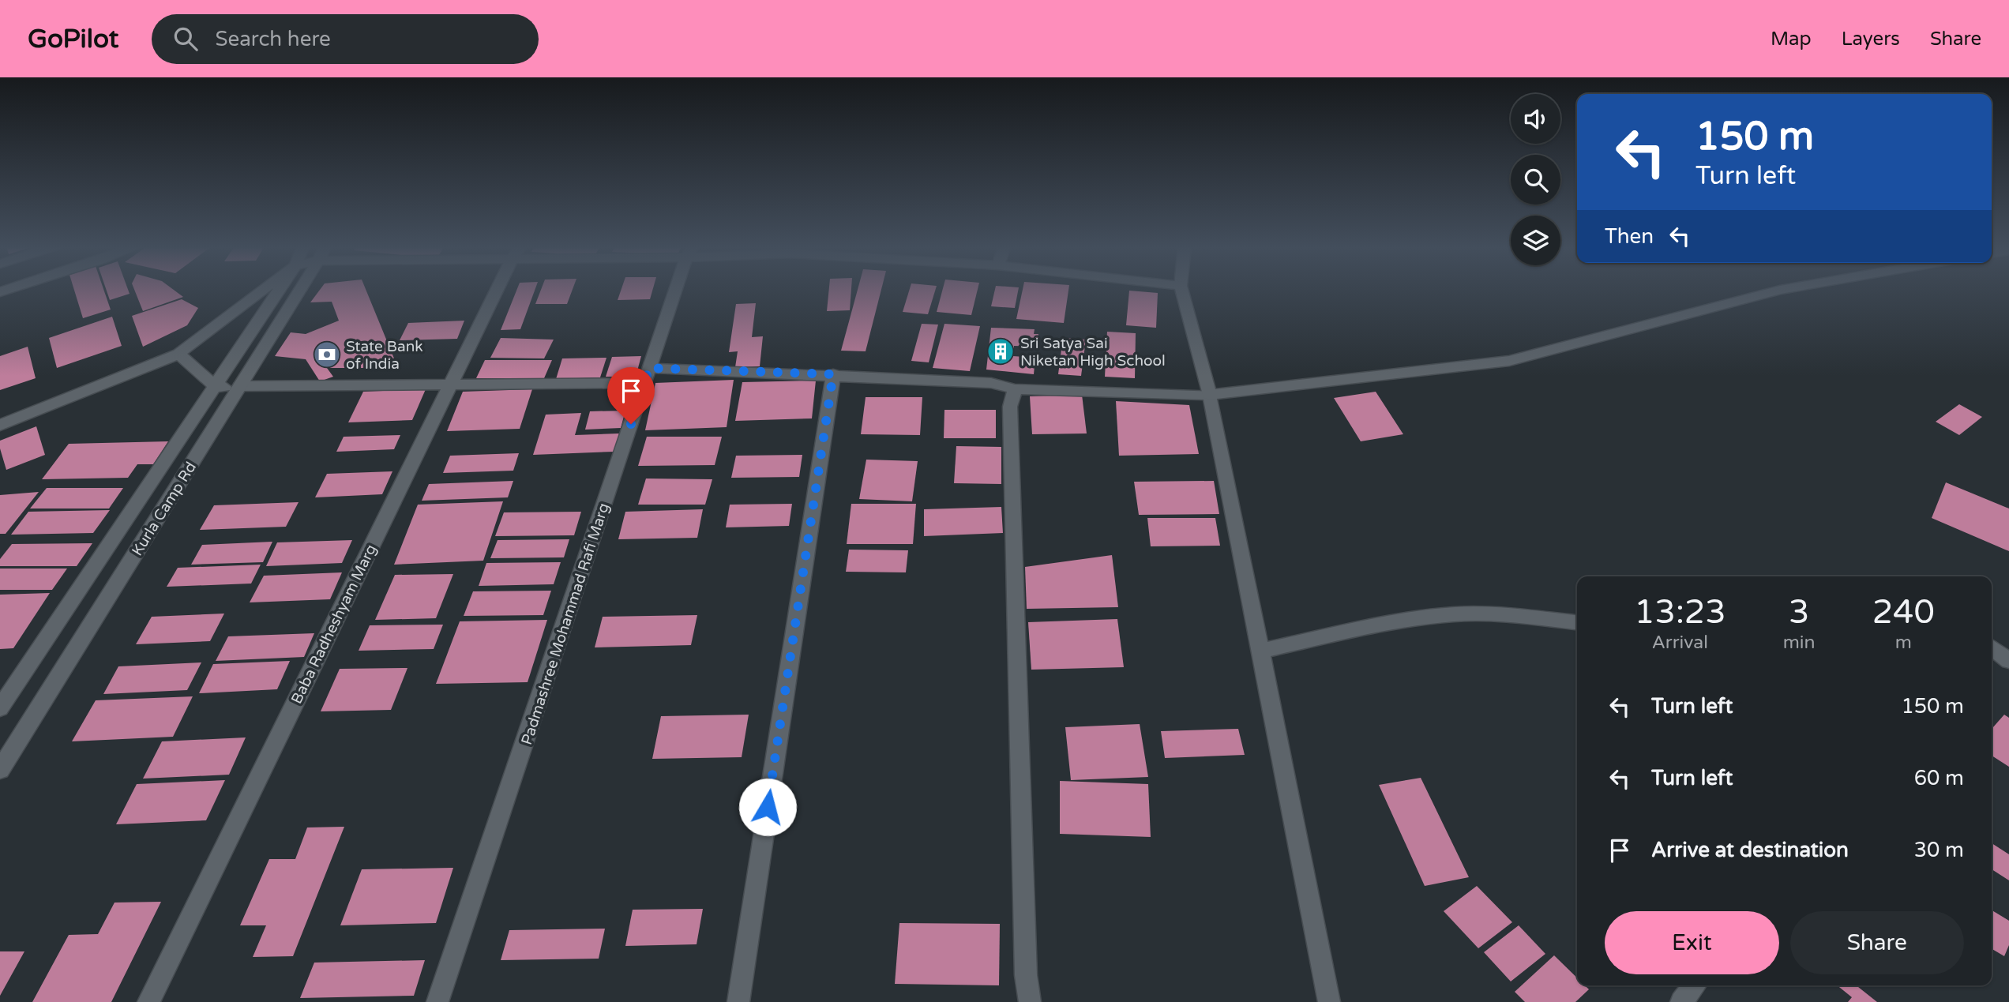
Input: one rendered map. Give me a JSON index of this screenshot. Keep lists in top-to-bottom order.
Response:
{
  "streets": {
    "street": ["Kurla Camp Rd", "Baba Radheshyam Marg", "Padmashree Mohammad Rafi Marg"]
  },
  "places": {
    "building": ["Sri Satya Sai Niketan High School"],
    "bank": ["State Bank of India"]
  },
  "page": {
    "header": "GoPilot",
    "search": "Search here",
    "nav": ["Map", "Layers", "Share"],
    "turn": ["150 m", "Turn left"],
    "then": "Then",
    "eta": [
      "13:23",
      "Arrival",
      "3",
      "min",
      "240",
      "m"
    ],
    "list": [
      {
        "name": "Turn left",
        "value": "150 m"
      },
      {
        "name": "Turn left",
        "value": "60 m"
      },
      {
        "name": "Arrive at destination",
        "value": "30 m"
      }
    ],
    "buttons": ["Exit", "Share"]
  }
}
